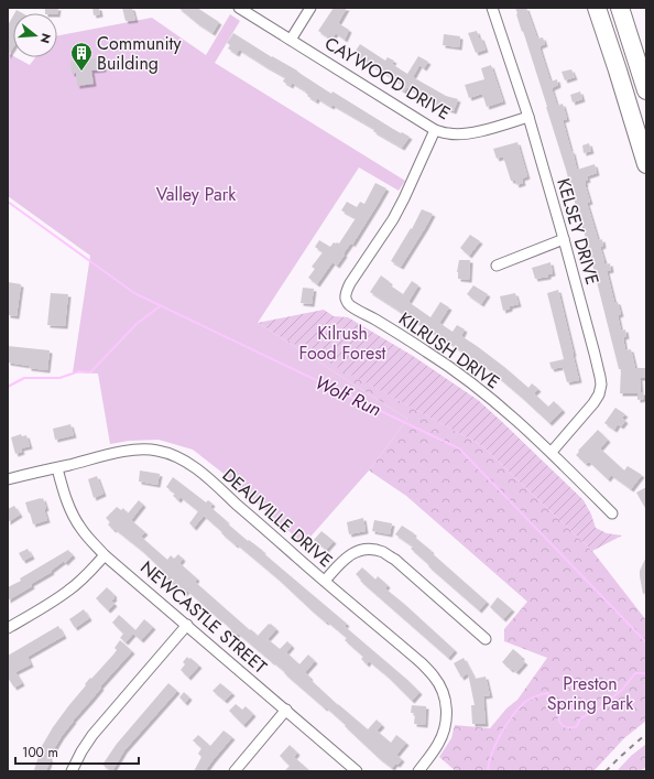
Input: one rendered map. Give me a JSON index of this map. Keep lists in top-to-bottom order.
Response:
{
  "streets": {
    "street": [
      "CAYWOOD DRIVE",
      "KELSEY DRIVE",
      "KILRUSH DRIVE",
      "DEAUVILLE DRIVE",
      "NEWCASTLE STREET"
    ]
  },
  "crossings": [
    ["CAYWOOD DRIVE", "KELSEY DRIVE"],
    ["CAYWOOD DRIVE", "KILRUSH DRIVE"],
    ["KELSEY DRIVE", "KILRUSH DRIVE"],
    ["DEAUVILLE DRIVE", "NEWCASTLE STREET"]
  ],
  "water": ["Wolf Run"],
  "parks": ["Valley Park", "Kilrush Food Forest", "Preston Spring Park"],
  "places": {
    "building": ["Community Building"]
  },
  "scale_bar": "100 m",
  "north": "right"
}
